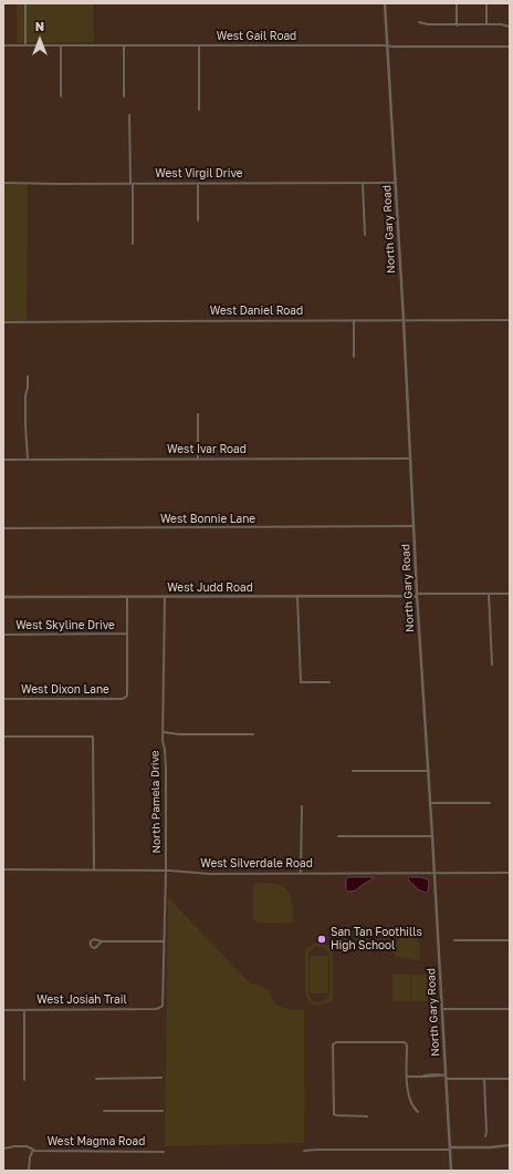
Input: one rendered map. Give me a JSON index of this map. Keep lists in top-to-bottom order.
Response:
{
  "streets": {
    "street": [
      "West Gail Road",
      "West Virgil Drive",
      "North Gary Road",
      "West Daniel Road",
      "West Ivar Road",
      "West Bonnie Lane",
      "West Judd Road",
      "West Skyline Drive",
      "West Dixon Lane",
      "North Pamela Drive",
      "West Silverdale Road",
      "West Josiah Trail",
      "West Magma Road"
    ]
  },
  "crossings": [
    ["West Gail Road", "North Gary Road"],
    ["West Virgil Drive", "North Gary Road"],
    ["North Gary Road", "West Daniel Road"],
    ["North Gary Road", "West Ivar Road"],
    ["North Gary Road", "West Bonnie Lane"],
    ["North Gary Road", "West Judd Road"],
    ["North Gary Road", "West Silverdale Road"],
    ["West Judd Road", "North Pamela Drive"],
    ["West Skyline Drive", "West Dixon Lane"],
    ["North Pamela Drive", "West Silverdale Road"],
    ["North Pamela Drive", "West Josiah Trail"]
  ],
  "places": ["San Tan Foothills High School"],
  "north": "top"
}
